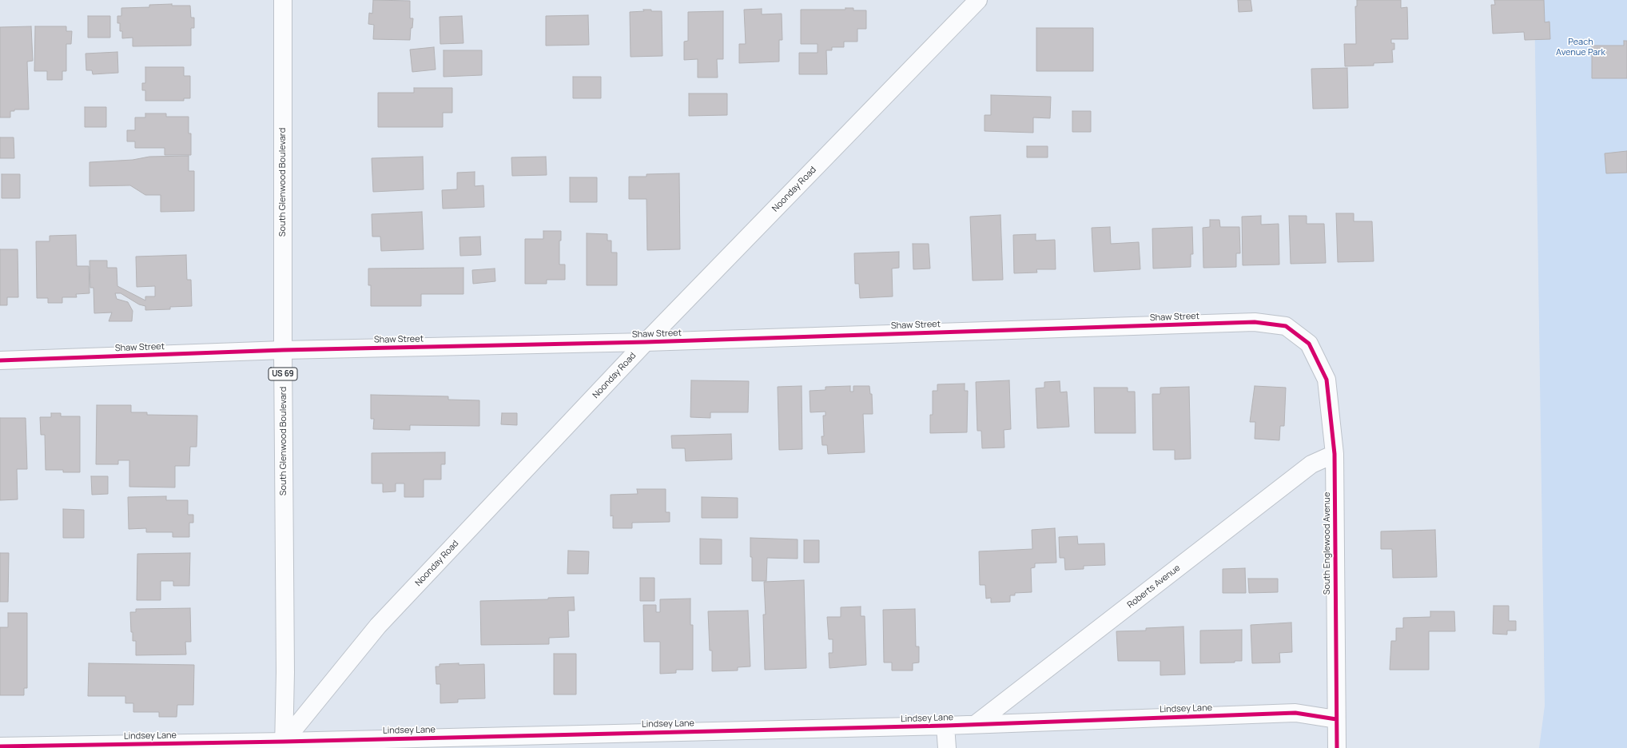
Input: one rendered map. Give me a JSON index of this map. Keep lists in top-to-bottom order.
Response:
{
  "streets": {
    "street": [
      "South Glenwood Boulevard",
      "Noonday Road",
      "Shaw Street",
      "US 69",
      "South Englewood Avenue",
      "Roberts Avenue",
      "Lindsey Lane"
    ]
  },
  "crossings": [
    ["South Glenwood Boulevard", "Noonday Road"],
    ["South Glenwood Boulevard", "Shaw Street"],
    ["South Glenwood Boulevard", "Lindsey Lane"],
    ["Noonday Road", "Shaw Street"],
    ["Noonday Road", "Lindsey Lane"],
    ["Shaw Street", "South Englewood Avenue"],
    ["South Englewood Avenue", "Roberts Avenue"],
    ["South Englewood Avenue", "Lindsey Lane"],
    ["Roberts Avenue", "Lindsey Lane"]
  ],
  "parks": ["Peach Avenue Park"]
}
